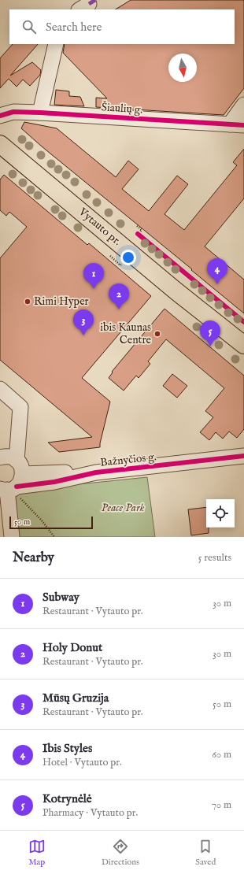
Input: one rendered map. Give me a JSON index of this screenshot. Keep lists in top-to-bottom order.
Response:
{
  "streets": {
    "main road": ["Vytauto pr."],
    "street": ["Šiaulių g.", "Bažnyčios g."]
  },
  "parks": ["Peace Park"],
  "places": ["Rimi Hyper", "ibis Kaunas Centre"],
  "scale_bar": "50 m",
  "north": "bottom",
  "page": {
    "search": "Search here",
    "pins": [
      "4",
      "1",
      "2",
      "3",
      "5"
    ],
    "scale": "50 m",
    "heading": ["Nearby", "5 results"],
    "list": [
      {
        "mark": "1",
        "name": "Subway",
        "note": "Restaurant · Vytauto pr.",
        "value": "30 m"
      },
      {
        "mark": "2",
        "name": "Holy Donut",
        "note": "Restaurant · Vytauto pr.",
        "value": "30 m"
      },
      {
        "mark": "3",
        "name": "Mūsų Gruzija",
        "note": "Restaurant · Vytauto pr.",
        "value": "50 m"
      },
      {
        "mark": "4",
        "name": "Ibis Styles",
        "note": "Hotel · Vytauto pr.",
        "value": "60 m"
      },
      {
        "mark": "5",
        "name": "Kotrynėlė",
        "note": "Pharmacy · Vytauto pr.",
        "value": "70 m"
      }
    ],
    "nav": ["Map", "Directions", "Saved"]
  }
}
